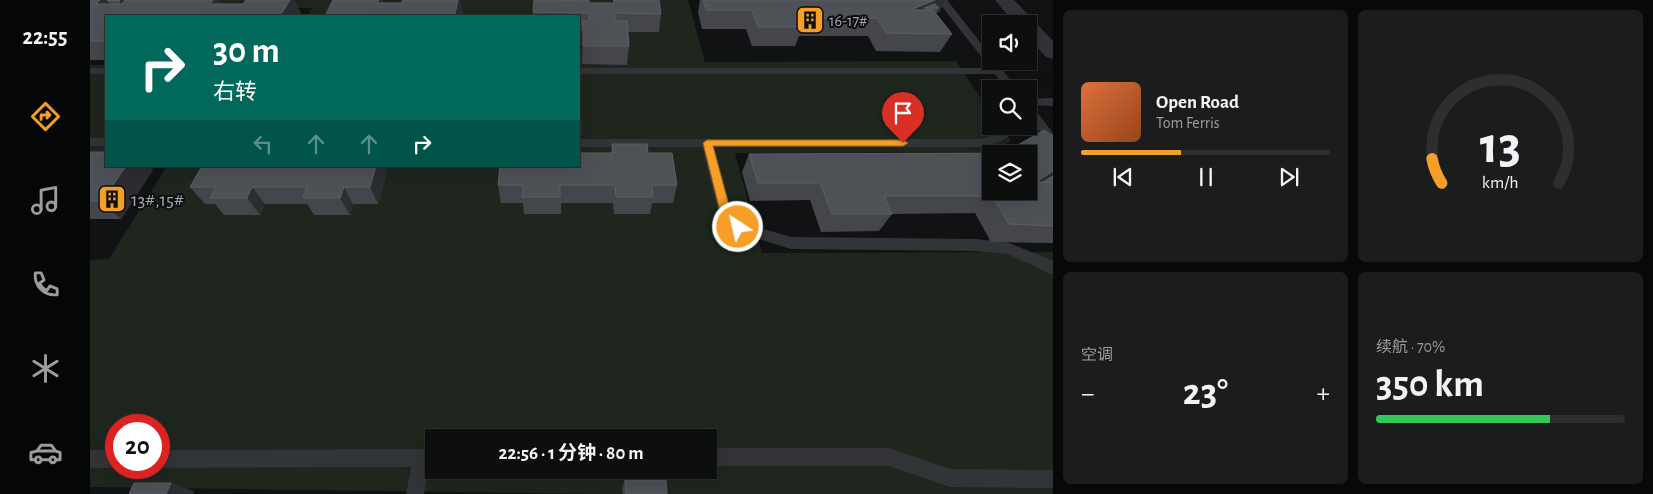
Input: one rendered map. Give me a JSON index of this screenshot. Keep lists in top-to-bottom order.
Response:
{
  "places": {
    "building": ["16-17#", "13#,15#"]
  },
  "page": {
    "tabs": "22:55",
    "turn": ["30 m", "右转"],
    "song": ["Open Road", "Tom Ferris"],
    "tile": [
      "空调",
      ["续航 · 70%", "350 km"]
    ],
    "heat": ["−", "23°", "+"],
    "limit": "20",
    "trip": "22:56 · 1 分钟 · 80 m",
    "gauge": ["13", "km/h"]
  }
}
